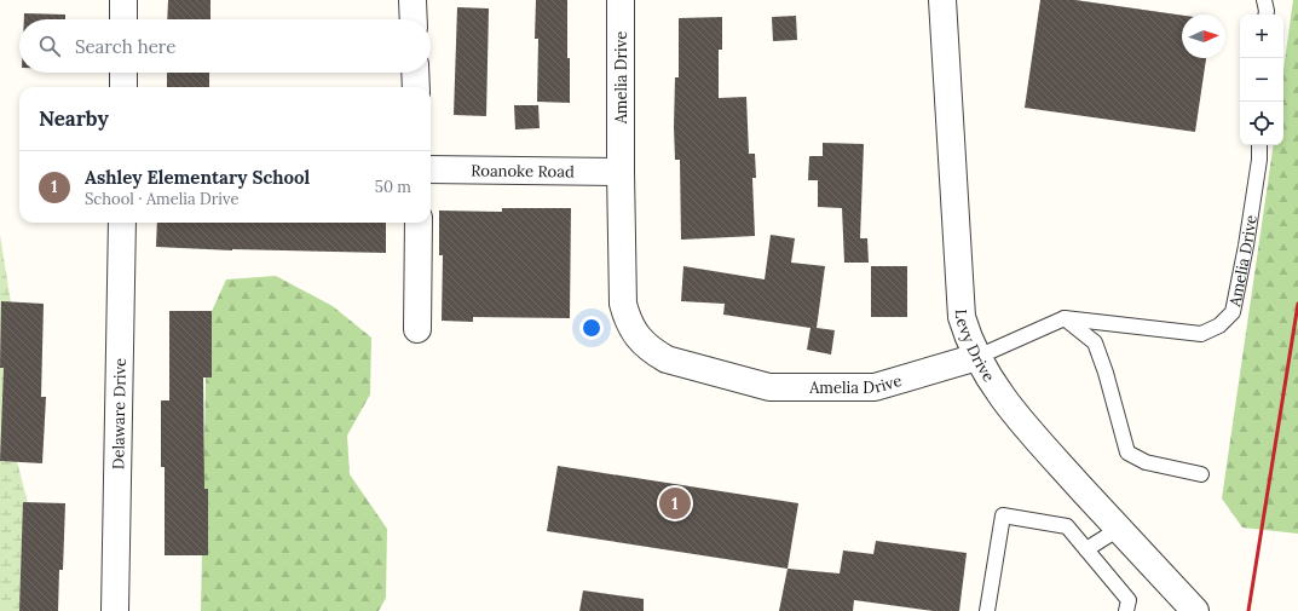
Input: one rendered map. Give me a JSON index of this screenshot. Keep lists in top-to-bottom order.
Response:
{
  "streets": {
    "street": [
      "Amelia Drive",
      "Roanoke Road",
      "Levy Drive",
      "Delaware Drive"
    ]
  },
  "crossings": [
    ["Amelia Drive", "Roanoke Road"],
    ["Amelia Drive", "Levy Drive"]
  ],
  "north": "right",
  "page": {
    "map_buttons": ["+", "−"],
    "search": "Search here",
    "heading": "Nearby",
    "list": [
      {
        "mark": "1",
        "name": "Ashley Elementary School",
        "note": "School · Amelia Drive",
        "value": "50 m"
      }
    ],
    "pins": "1"
  }
}
